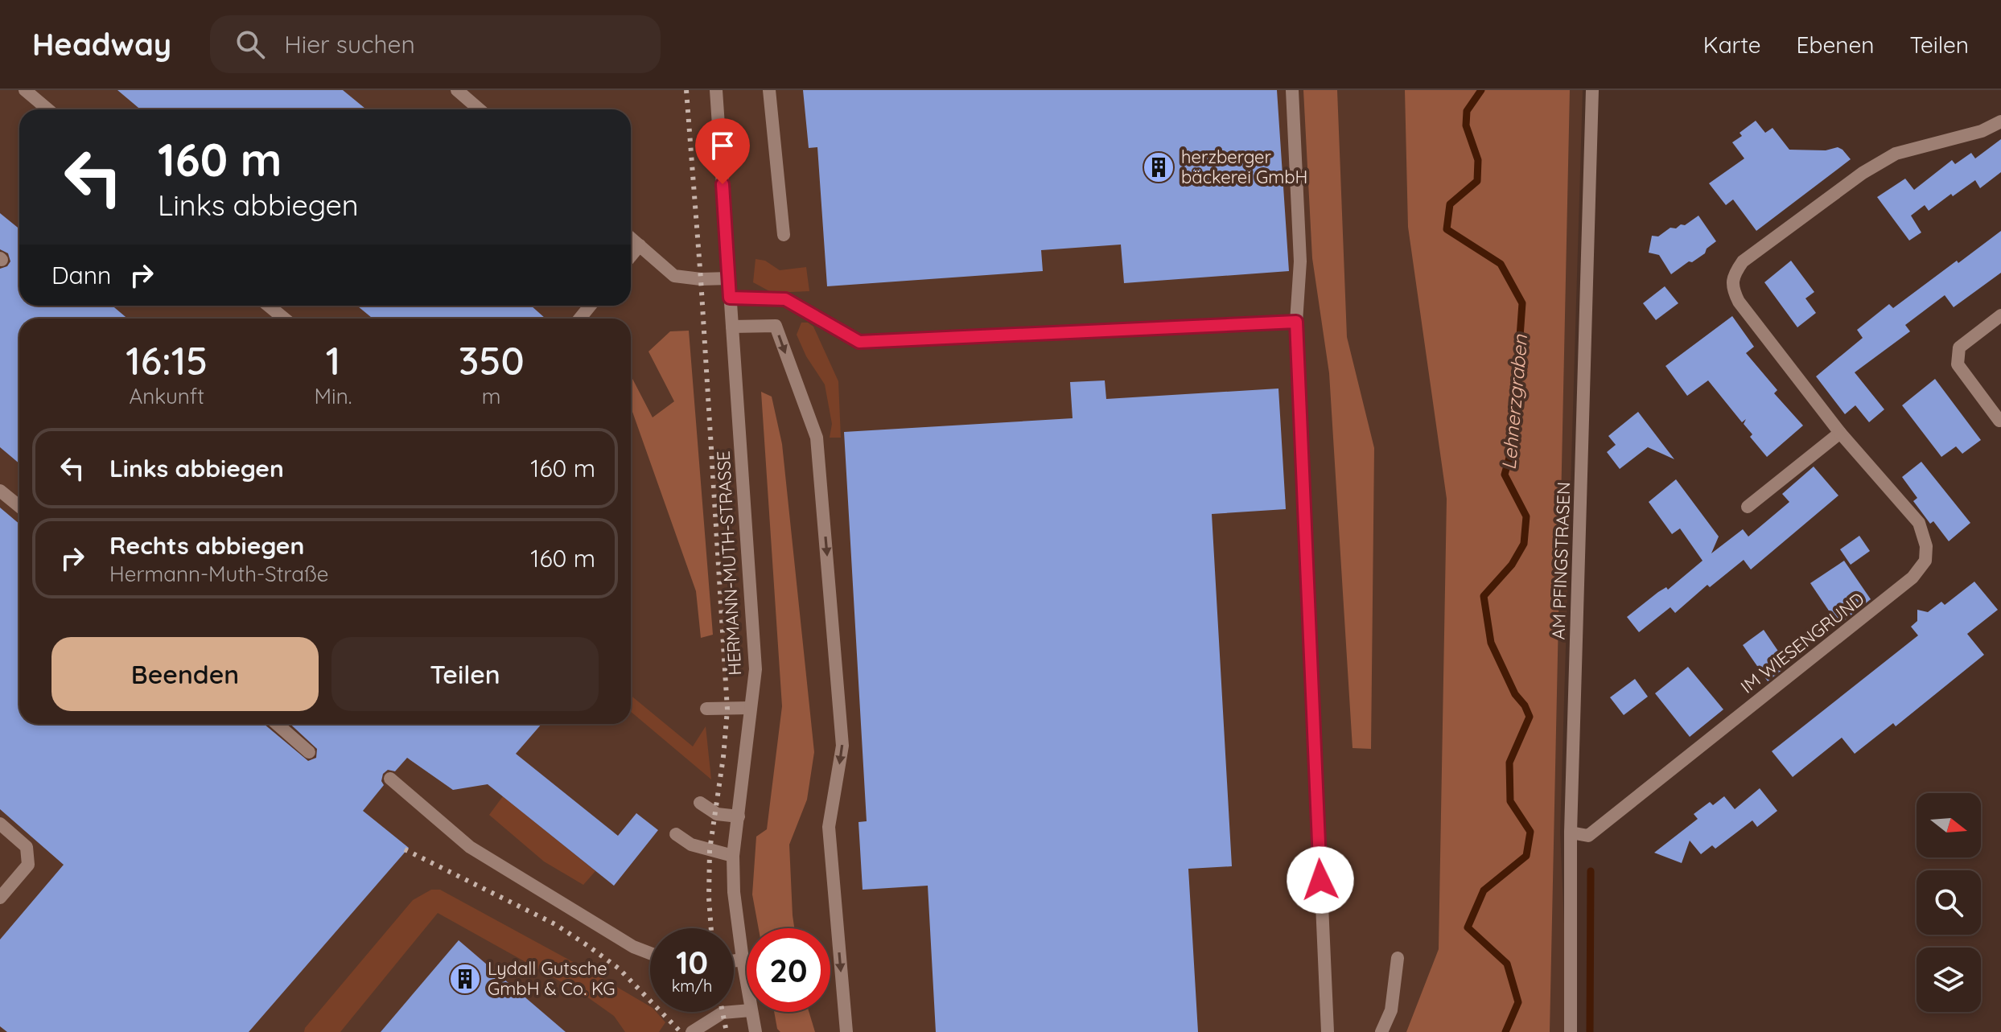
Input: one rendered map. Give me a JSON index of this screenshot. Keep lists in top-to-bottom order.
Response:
{
  "streets": {
    "street": ["AM PFINGSTRASEN", "HERMANN-MUTH-STRASSE", "IM WIESENGRUND"]
  },
  "crossings": [
    ["AM PFINGSTRASEN", "IM WIESENGRUND"]
  ],
  "water": ["Lehnerzgraben"],
  "places": {
    "building": ["herzberger bäckerei GmbH", "Lydall Gutsche GmbH & Co. KG"]
  },
  "north": "right",
  "page": {
    "header": "Headway",
    "search": "Hier suchen",
    "nav": ["Karte", "Ebenen", "Teilen"],
    "turn": ["160 m", "Links abbiegen"],
    "then": "Dann",
    "eta": [
      "16:15",
      "Ankunft",
      "1",
      "Min.",
      "350",
      "m"
    ],
    "list": [
      {
        "name": "Links abbiegen",
        "value": "160 m"
      },
      {
        "name": "Rechts abbiegen",
        "note": "Hermann-Muth-Straße",
        "value": "160 m"
      }
    ],
    "buttons": ["Beenden", "Teilen"],
    "speed": "10 km/h",
    "limit": "20"
  }
}
